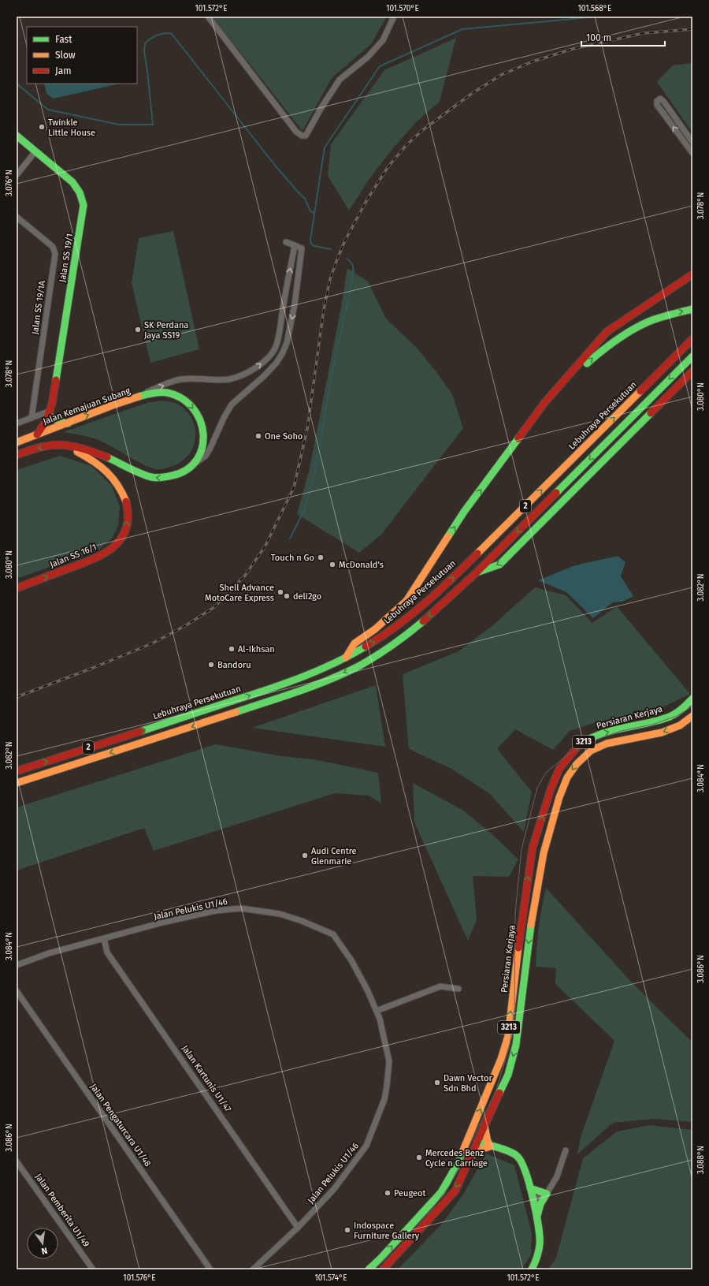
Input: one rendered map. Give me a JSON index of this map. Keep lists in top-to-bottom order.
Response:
{
  "streets": {
    "main road": [
      "Jalan SS 19/1",
      "Jalan Kemajuan Subang",
      "Lebuhraya Persekutuan",
      "2",
      "Jalan SS 16/1",
      "Persiaran Kerjaya",
      "3213"
    ],
    "street": [
      "Jalan SS 19/1A",
      "Jalan Pelukis U1/46",
      "Jalan Kartunis U1/47",
      "Jalan Pengaturcara U1/48",
      "Jalan Pemberita U1/49"
    ]
  },
  "crossings": [
    ["Jalan SS 19/1", "Jalan Kemajuan Subang"],
    ["Jalan Kemajuan Subang", "Jalan SS 16/1"],
    ["Jalan Pelukis U1/46", "Jalan Kartunis U1/47"]
  ],
  "places": [
    "Twinkle Little House",
    "SK Perdana Jaya SS19",
    "One Soho",
    "Touch n Go",
    "McDonald's",
    "Shell Advance MotoCare Express",
    "deli2go",
    "Al-Ikhsan",
    "Bandoru",
    "Audi Centre Glenmarie",
    "Dawn Vector Sdn Bhd",
    "Mercedes Benz Cycle n Carriage",
    "Peugeot",
    "Indospace Furniture Gallery"
  ],
  "legend": ["Fast", "Slow", "Jam"],
  "scale_bar": "100 m",
  "north": "bottom",
  "coordinates": [
    "101.572°E",
    "101.570°E",
    "101.568°E",
    "3.076°N",
    "3.078°N",
    "3.080°N",
    "3.082°N",
    "3.084°N",
    "3.086°N",
    "3.088°N",
    "101.576°E",
    "101.574°E"
  ]
}
